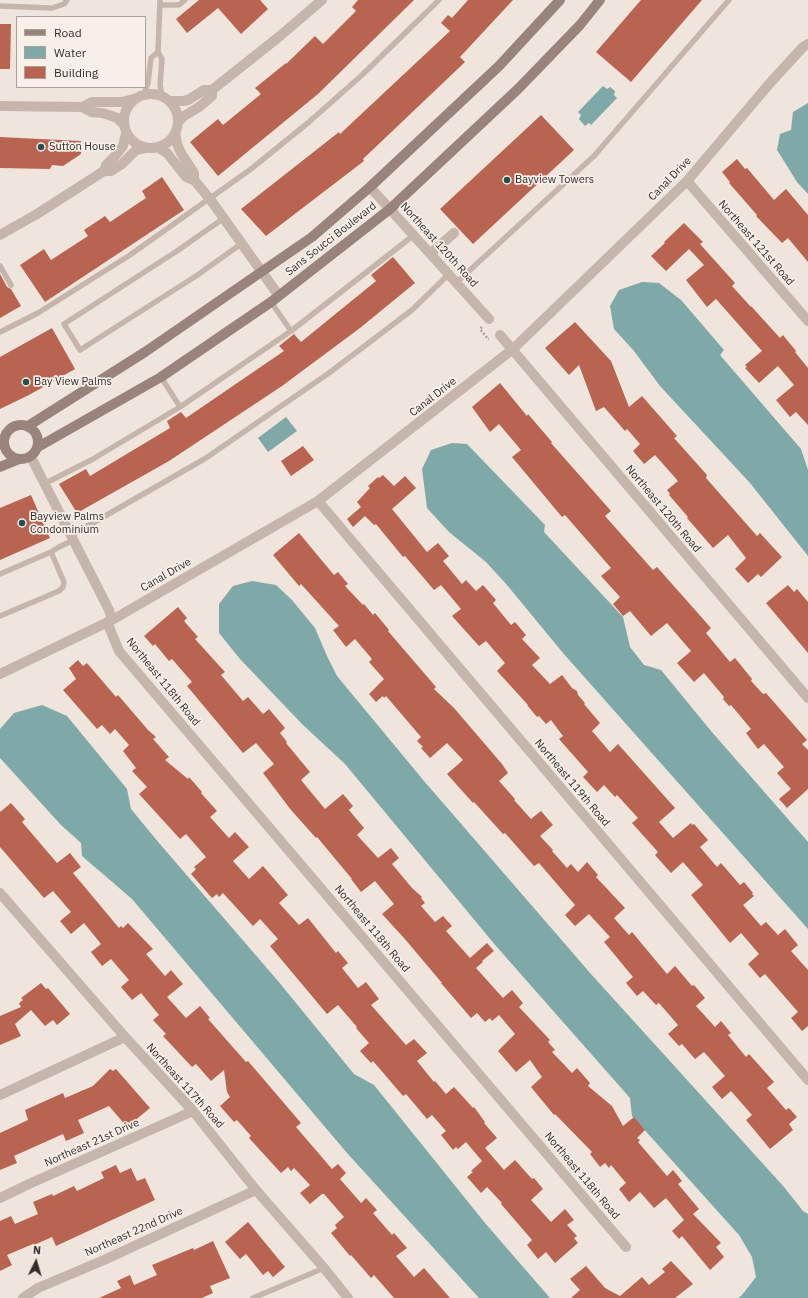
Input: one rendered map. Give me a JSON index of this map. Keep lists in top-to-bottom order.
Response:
{
  "streets": {
    "street": [
      "Canal Drive",
      "Sans Soucci Boulevard",
      "Northeast 121st Road",
      "Northeast 120th Road",
      "Northeast 118th Road",
      "Northeast 119th Road",
      "Northeast 117th Road",
      "Northeast 21st Drive",
      "Northeast 22nd Drive"
    ]
  },
  "crossings": [
    ["Canal Drive", "Northeast 121st Road"],
    ["Canal Drive", "Northeast 120th Road"],
    ["Canal Drive", "Northeast 118th Road"],
    ["Canal Drive", "Northeast 119th Road"],
    ["Sans Soucci Boulevard", "Northeast 120th Road"],
    ["Sans Soucci Boulevard", "Northeast 118th Road"],
    ["Northeast 117th Road", "Northeast 21st Drive"],
    ["Northeast 117th Road", "Northeast 22nd Drive"]
  ],
  "places": [
    "Sutton House",
    "Bayview Towers",
    "Bay View Palms",
    "Bayview Palms Condominium"
  ],
  "legend": ["Road", "Water", "Building"],
  "north": "top"
}
